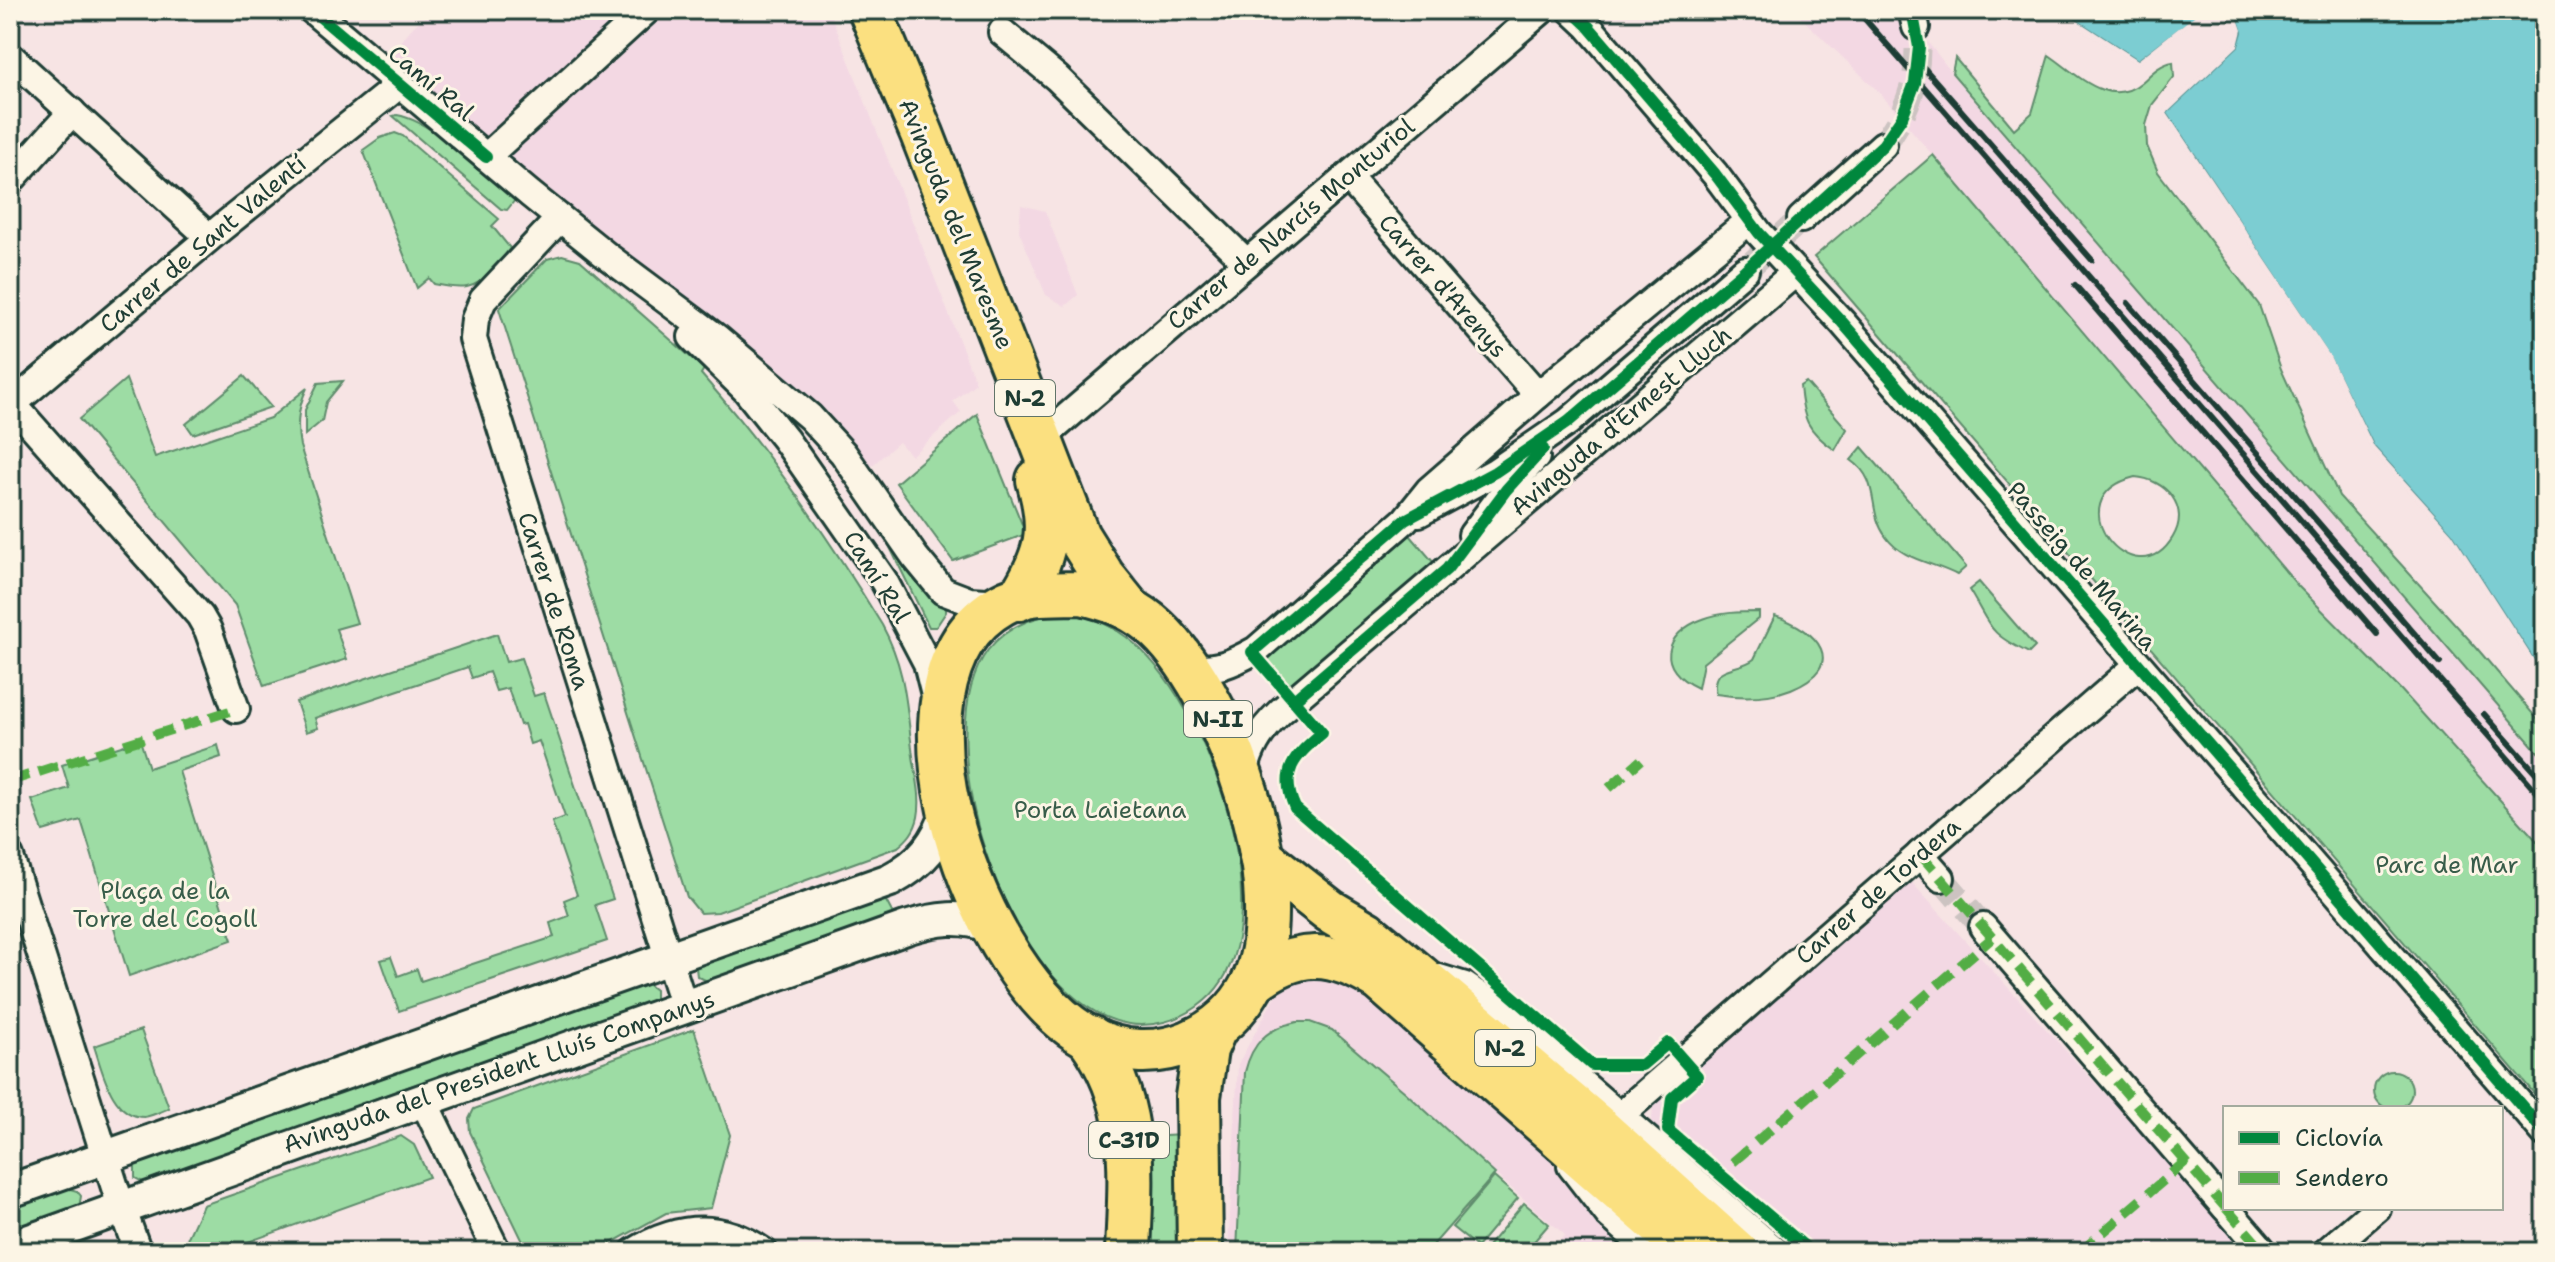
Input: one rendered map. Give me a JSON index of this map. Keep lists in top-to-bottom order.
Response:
{
  "streets": {
    "highway": ["C-31D"],
    "main road": ["Avinguda del Maresme", "N-2", "N-II"],
    "street": [
      "Camí Ral",
      "Carrer de Narcís Monturiol",
      "Carrer de Sant Valentí",
      "Carrer d'Arenys",
      "Avinguda d'Ernest Lluch",
      "Passeig de Marina",
      "Carrer de Roma",
      "Carrer de Tordera",
      "Avinguda del President Lluís Companys"
    ]
  },
  "crossings": [
    ["Camí Ral", "Avinguda del Maresme"],
    ["Camí Ral", "Carrer de Sant Valentí"],
    ["Camí Ral", "Carrer de Roma"],
    ["Camí Ral", "N-II"],
    ["Avinguda del Maresme", "Carrer de Narcís Monturiol"],
    ["Avinguda del Maresme", "N-II"],
    ["Carrer de Narcís Monturiol", "Carrer d'Arenys"],
    ["Carrer d'Arenys", "Avinguda d'Ernest Lluch"],
    ["N-2", "N-II"],
    ["Avinguda d'Ernest Lluch", "Passeig de Marina"],
    ["Avinguda d'Ernest Lluch", "N-II"],
    ["Passeig de Marina", "Carrer de Tordera"],
    ["Carrer de Roma", "Avinguda del President Lluís Companys"],
    ["N-II", "Avinguda del President Lluís Companys"],
    ["N-II", "C-31D"]
  ],
  "parks": ["Porta Laietana", "Parc de Mar", "Plaça de la Torre del Cogoll"],
  "legend": ["Ciclovía", "Sendero"]
}
